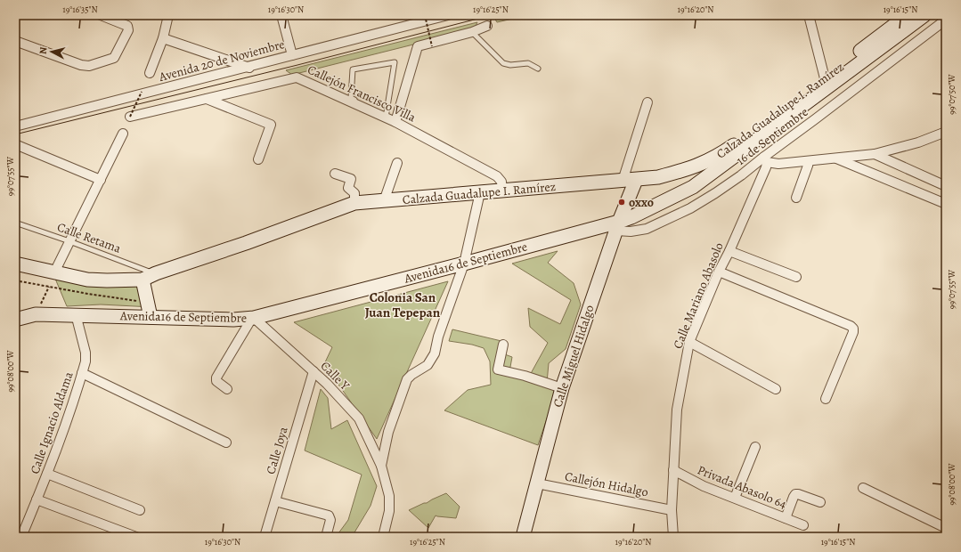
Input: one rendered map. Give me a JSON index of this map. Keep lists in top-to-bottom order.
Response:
{
  "streets": {
    "main road": ["Calzada Guadalupe I. Ramírez", "Avenida16 de Septiembre", "Calle Miguel Hidalgo"],
    "street": [
      "Avenida 20 de Noviembre",
      "Callejón Francisco Villa",
      "16 de Septiembre",
      "Calle Mariano Abasolo",
      "Calle Y",
      "Calle Ignacio Aldama",
      "Calle Joya",
      "Callejón Hidalgo",
      "Privada Abasolo 64"
    ],
    "lane": ["Calle Retama"]
  },
  "crossings": [
    ["Callejón Francisco Villa", "Calzada Guadalupe I. Ramírez"],
    ["Calzada Guadalupe I. Ramírez", "16 de Septiembre"],
    ["Calzada Guadalupe I. Ramírez", "Calle Retama"],
    ["Calzada Guadalupe I. Ramírez", "Avenida16 de Septiembre"],
    ["Calzada Guadalupe I. Ramírez", "Calle Miguel Hidalgo"],
    ["16 de Septiembre", "Avenida16 de Septiembre"],
    ["16 de Septiembre", "Calle Mariano Abasolo"],
    ["16 de Septiembre", "Calle Miguel Hidalgo"],
    ["Avenida16 de Septiembre", "Calle Miguel Hidalgo"],
    ["Avenida16 de Septiembre", "Calle Y"],
    ["Avenida16 de Septiembre", "Calle Ignacio Aldama"],
    ["Calle Mariano Abasolo", "Callejón Hidalgo"],
    ["Calle Mariano Abasolo", "Privada Abasolo 64"],
    ["Calle Miguel Hidalgo", "Callejón Hidalgo"],
    ["Calle Y", "Calle Joya"]
  ],
  "districts": ["Colonia San Juan Tepepan"],
  "places": ["oxxo"],
  "north": "left",
  "coordinates": [
    "19°16'35\"N",
    "19°16'30\"N",
    "19°16'25\"N",
    "19°16'20\"N",
    "19°16'15\"N",
    "99°07'50\"W",
    "99°07'55\"W",
    "99°08'00\"W"
  ]
}
